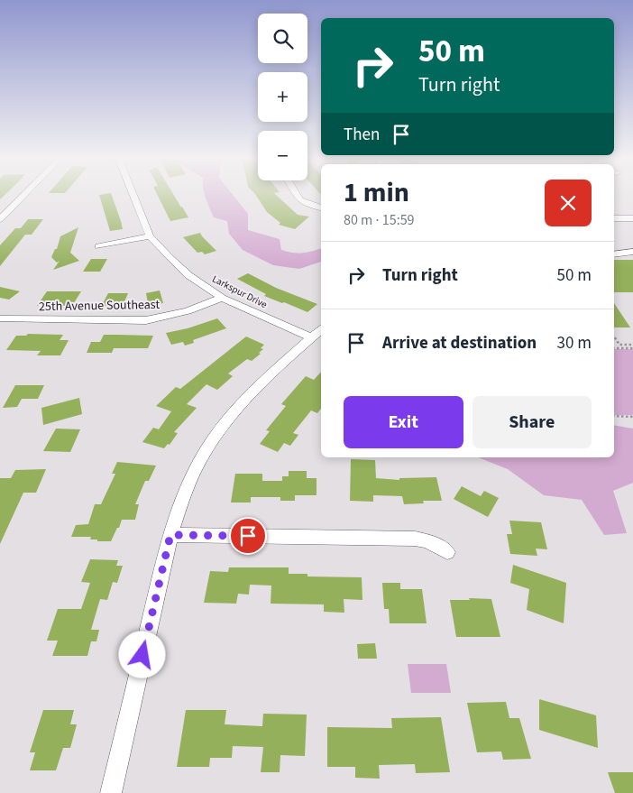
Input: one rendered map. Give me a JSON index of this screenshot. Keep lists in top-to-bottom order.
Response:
{
  "streets": {
    "street": ["Larkspur Drive", "25th Avenue Southeast"]
  },
  "crossings": [
    ["Larkspur Drive", "25th Avenue Southeast"]
  ],
  "page": {
    "map_buttons": ["+", "−"],
    "turn": ["50 m", "Turn right"],
    "then": "Then",
    "heading": ["1 min", "80 m · 15:59"],
    "list": [
      {
        "name": "Turn right",
        "value": "50 m"
      },
      {
        "name": "Arrive at destination",
        "value": "30 m"
      }
    ],
    "buttons": ["Exit", "Share"]
  }
}
